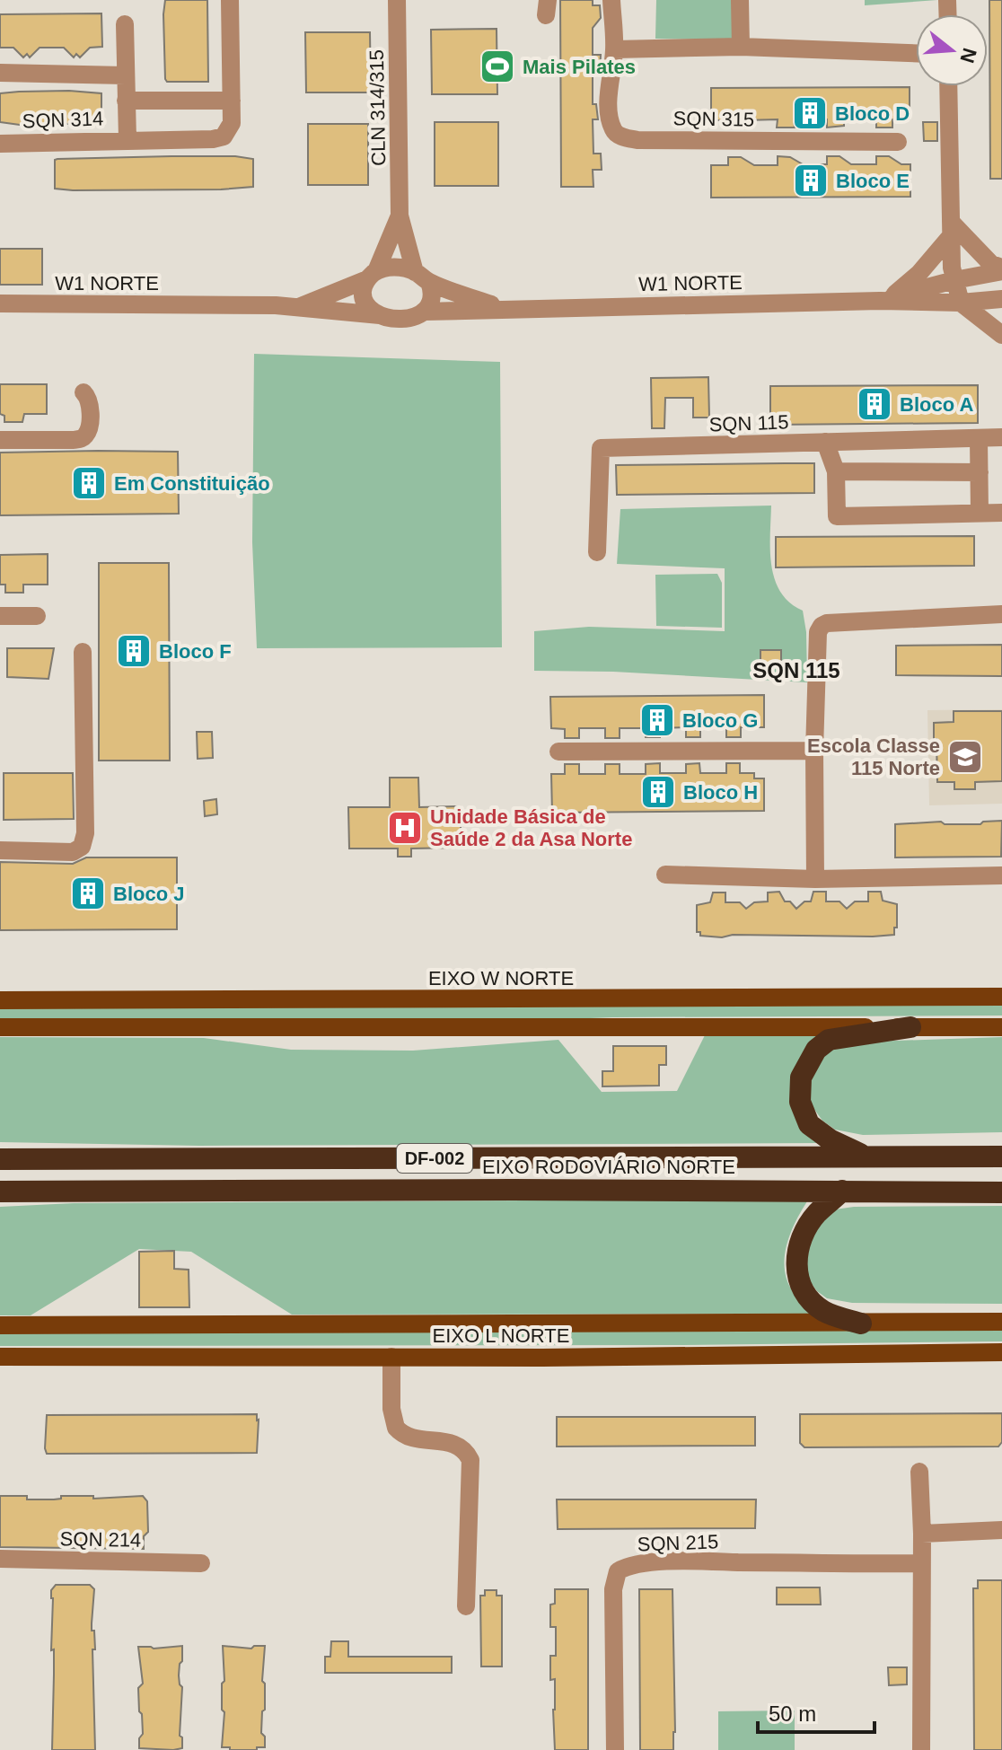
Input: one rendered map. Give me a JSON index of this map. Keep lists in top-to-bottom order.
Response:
{
  "streets": {
    "highway": ["DF-002", "EIXO RODOVIÁRIO NORTE"],
    "main road": ["EIXO W NORTE", "EIXO L NORTE"],
    "street": [
      "CLN 314/315",
      "SQN 315",
      "SQN 314",
      "W1 NORTE",
      "SQN 115",
      "SQN 214",
      "SQN 215"
    ]
  },
  "crossings": [
    ["CLN 314/315", "W1 NORTE"]
  ],
  "districts": ["SQN 115"],
  "places": {
    "sports": ["Mais Pilates"],
    "building": [
      "Bloco D",
      "Bloco E",
      "Bloco A",
      "Em Constituição",
      "Bloco F",
      "Bloco G",
      "Bloco H",
      "Bloco J"
    ],
    "school or university": ["Escola Classe 115 Norte"],
    "hospital": ["Unidade Básica de Saúde 2 da Asa Norte"]
  },
  "scale_bar": "50 m",
  "north": "right"
}
